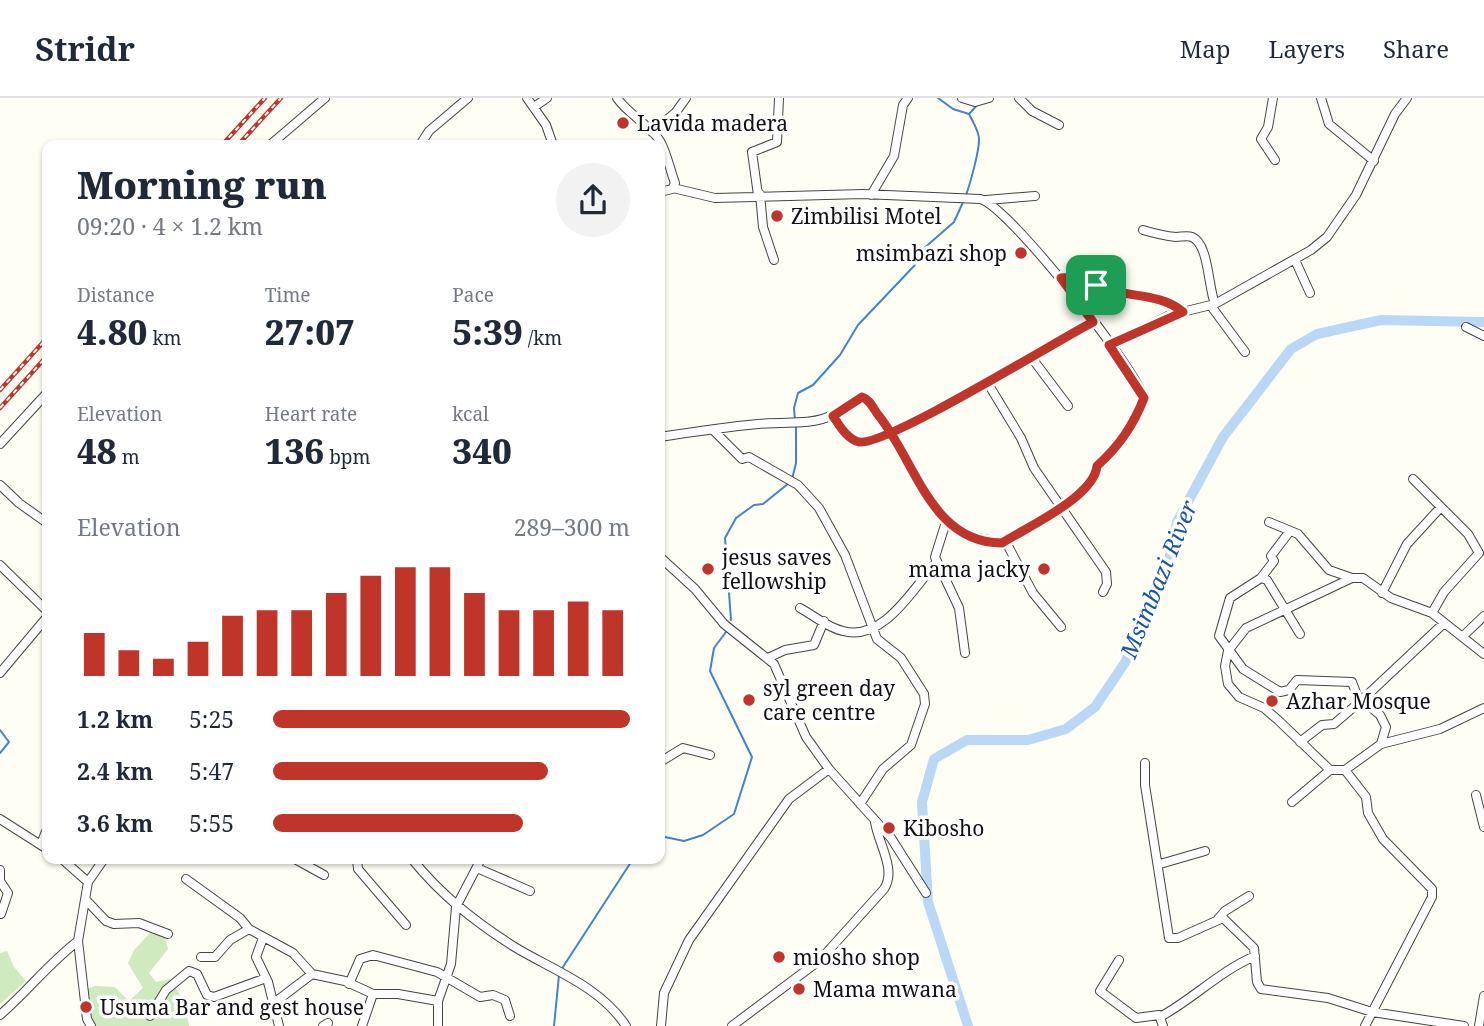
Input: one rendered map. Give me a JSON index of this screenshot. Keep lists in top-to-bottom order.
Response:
{
  "water": ["Msimbazi River"],
  "places": [
    "Lavida madera",
    "Zimbilisi Motel",
    "msimbazi shop",
    "jesus saves fellowship",
    "mama jacky",
    "syl green day care centre",
    "Azhar Mosque",
    "Kibosho",
    "miosho shop",
    "Mama mwana",
    "Usuma Bar and gest house"
  ],
  "page": {
    "header": "Stridr",
    "nav": ["Map", "Layers", "Share"],
    "heading": ["Morning run", "09:20 · 4 × 1.2 km"],
    "stats": [
      ["Distance", "4.80 km"],
      ["Time", "27:07"],
      ["Pace", "5:39 /km"],
      ["Elevation", "48 m"],
      ["Heart rate", "136 bpm"],
      ["kcal", "340"]
    ],
    "chart": ["Elevation", "289–300 m"],
    "list": [
      {
        "name": "1.2 km",
        "note": "5:25"
      },
      {
        "name": "2.4 km",
        "note": "5:47"
      },
      {
        "name": "3.6 km",
        "note": "5:55"
      }
    ]
  }
}
